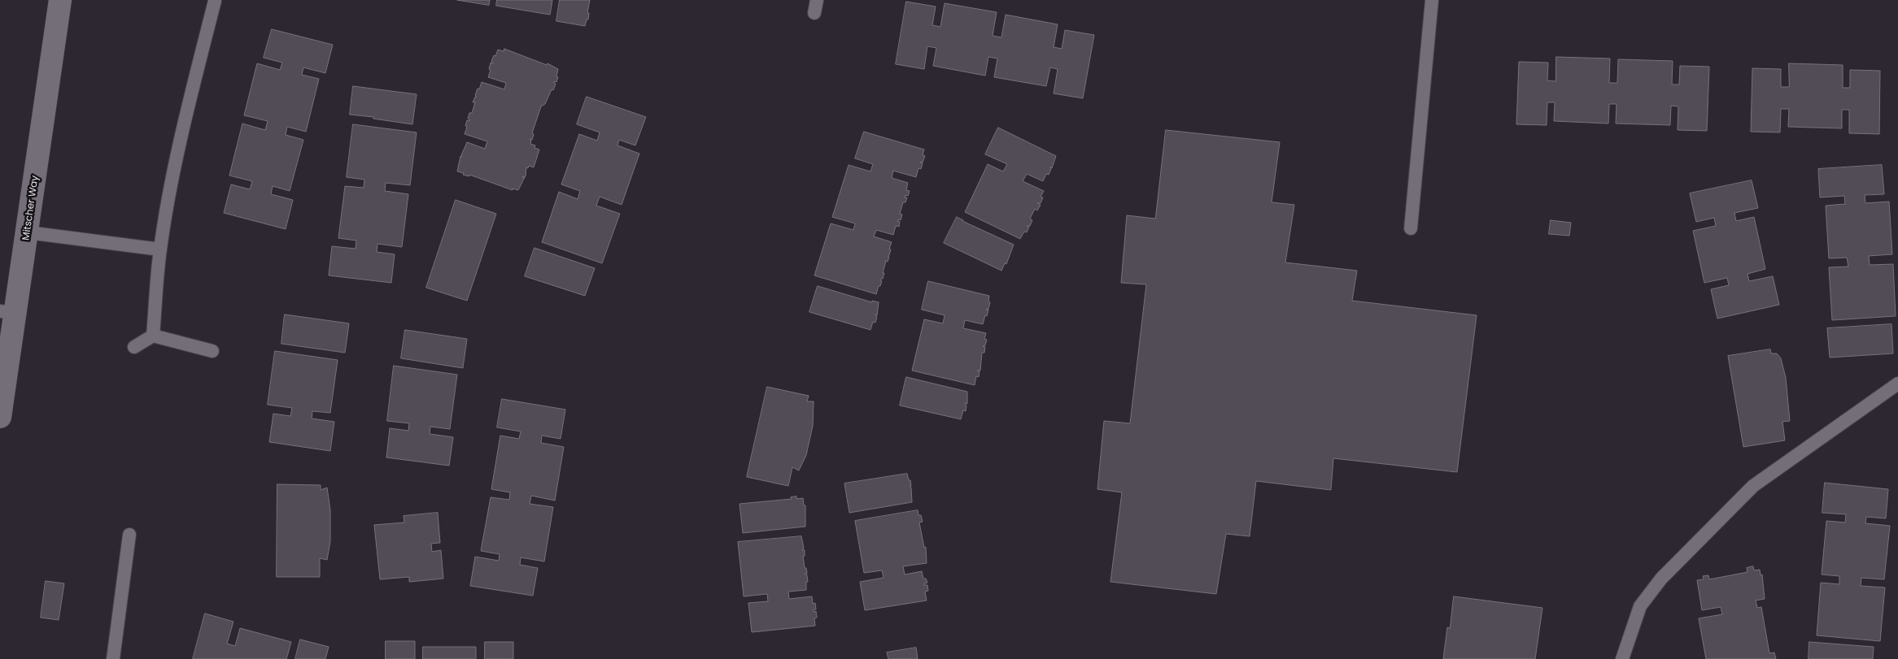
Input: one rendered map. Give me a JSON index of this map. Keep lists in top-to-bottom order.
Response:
{
  "streets": {
    "main road": ["Mitscher Way"]
  }
}
